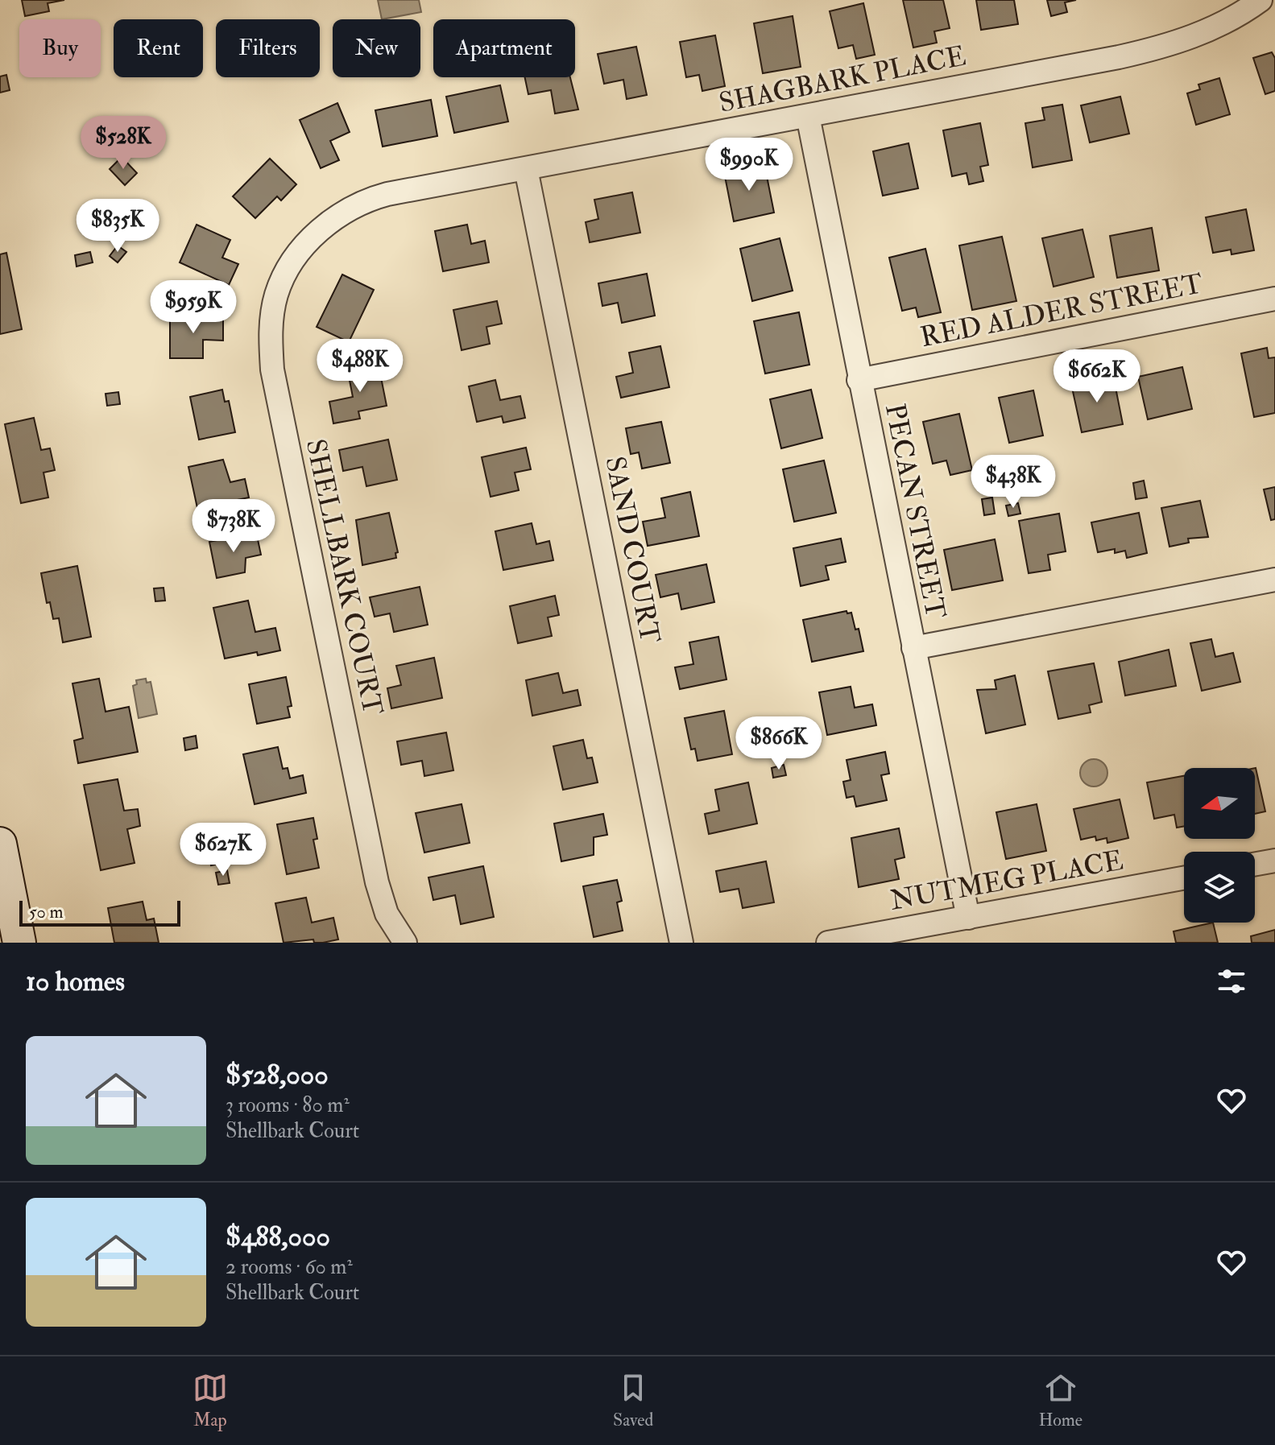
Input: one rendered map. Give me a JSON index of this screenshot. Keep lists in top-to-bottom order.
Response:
{
  "streets": {
    "street": [
      "SHAGBARK PLACE",
      "RED ALDER STREET",
      "PECAN STREET",
      "SAND COURT",
      "SHELLBARK COURT",
      "NUTMEG PLACE"
    ]
  },
  "crossings": [
    ["SHAGBARK PLACE", "PECAN STREET"],
    ["SHAGBARK PLACE", "SAND COURT"],
    ["SHAGBARK PLACE", "SHELLBARK COURT"],
    ["RED ALDER STREET", "PECAN STREET"],
    ["PECAN STREET", "NUTMEG PLACE"]
  ],
  "scale_bar": "50 m",
  "north": "left",
  "page": {
    "chip": [
      "Buy",
      "Rent",
      "Filters",
      "New",
      "Apartment"
    ],
    "price": [
      "$528K",
      "$990K",
      "$835K",
      "$959K",
      "$488K",
      "$662K",
      "$438K",
      "$738K",
      "$866K",
      "$627K"
    ],
    "scale": "50 m",
    "heading": "10 homes",
    "list": [
      {
        "name": "$528,000",
        "note": "3 rooms · 80 m² · Shellbark Court"
      },
      {
        "name": "$488,000",
        "note": "2 rooms · 60 m² · Shellbark Court"
      }
    ],
    "tabs": ["Map", "Saved", "Home"]
  }
}
